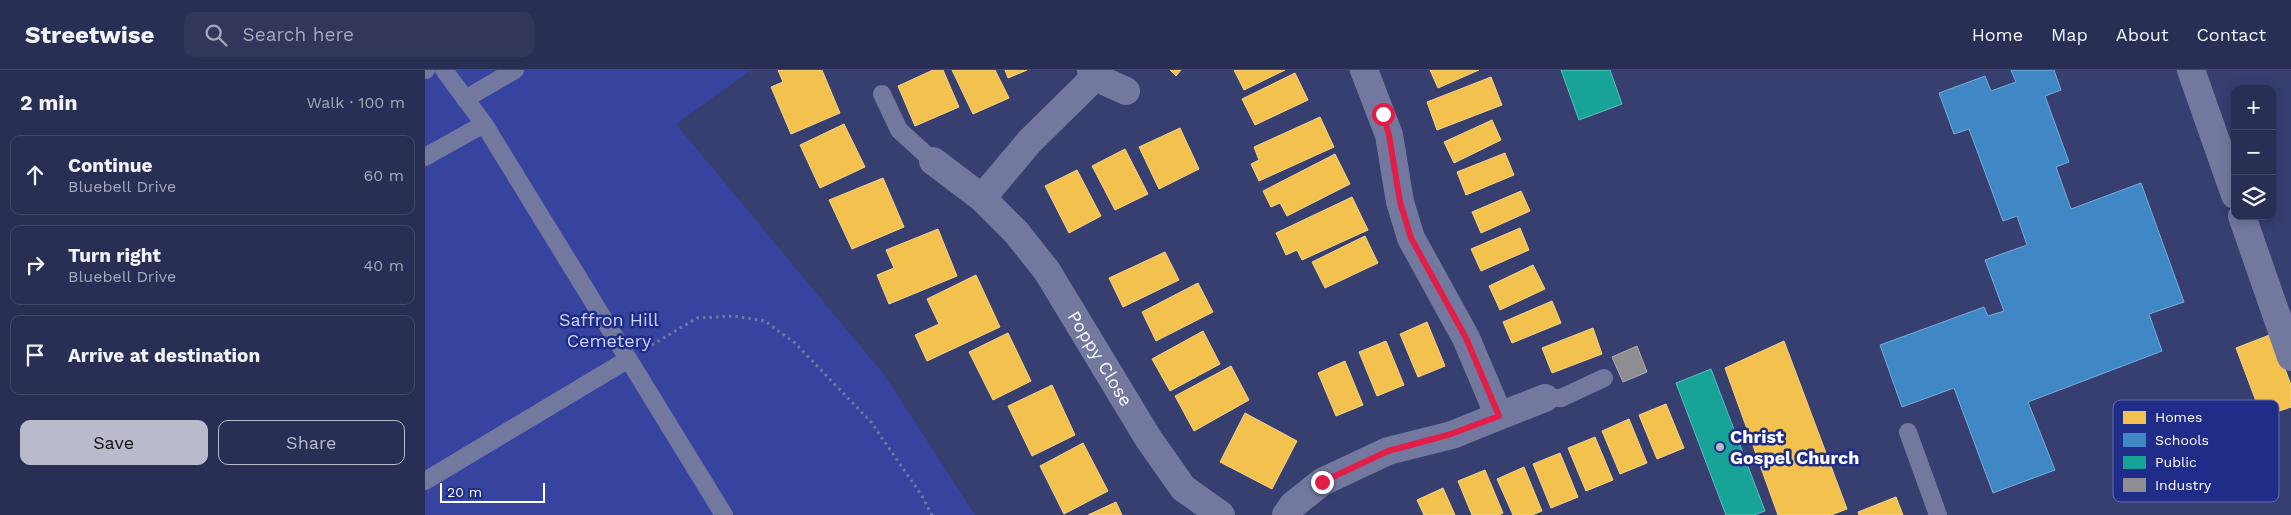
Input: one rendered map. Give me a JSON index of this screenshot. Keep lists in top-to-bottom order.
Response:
{
  "streets": {
    "street": ["Poppy Close"]
  },
  "parks": ["Saffron Hill Cemetery"],
  "places": ["Christ Gospel Church"],
  "legend": [
    "Homes",
    "Schools",
    "Public",
    "Industry"
  ],
  "scale_bar": "20 m",
  "page": {
    "header": "Streetwise",
    "search": "Search here",
    "nav": [
      "Home",
      "Map",
      "About",
      "Contact"
    ],
    "heading": ["2 min", "Walk · 100 m"],
    "map_buttons": ["+", "−"],
    "list": [
      ["Continue", "Bluebell Drive", "60 m"],
      ["Turn right", "Bluebell Drive", "40 m"],
      "Arrive at destination"
    ],
    "buttons": ["Save", "Share"],
    "scale": "20 m"
  }
}
